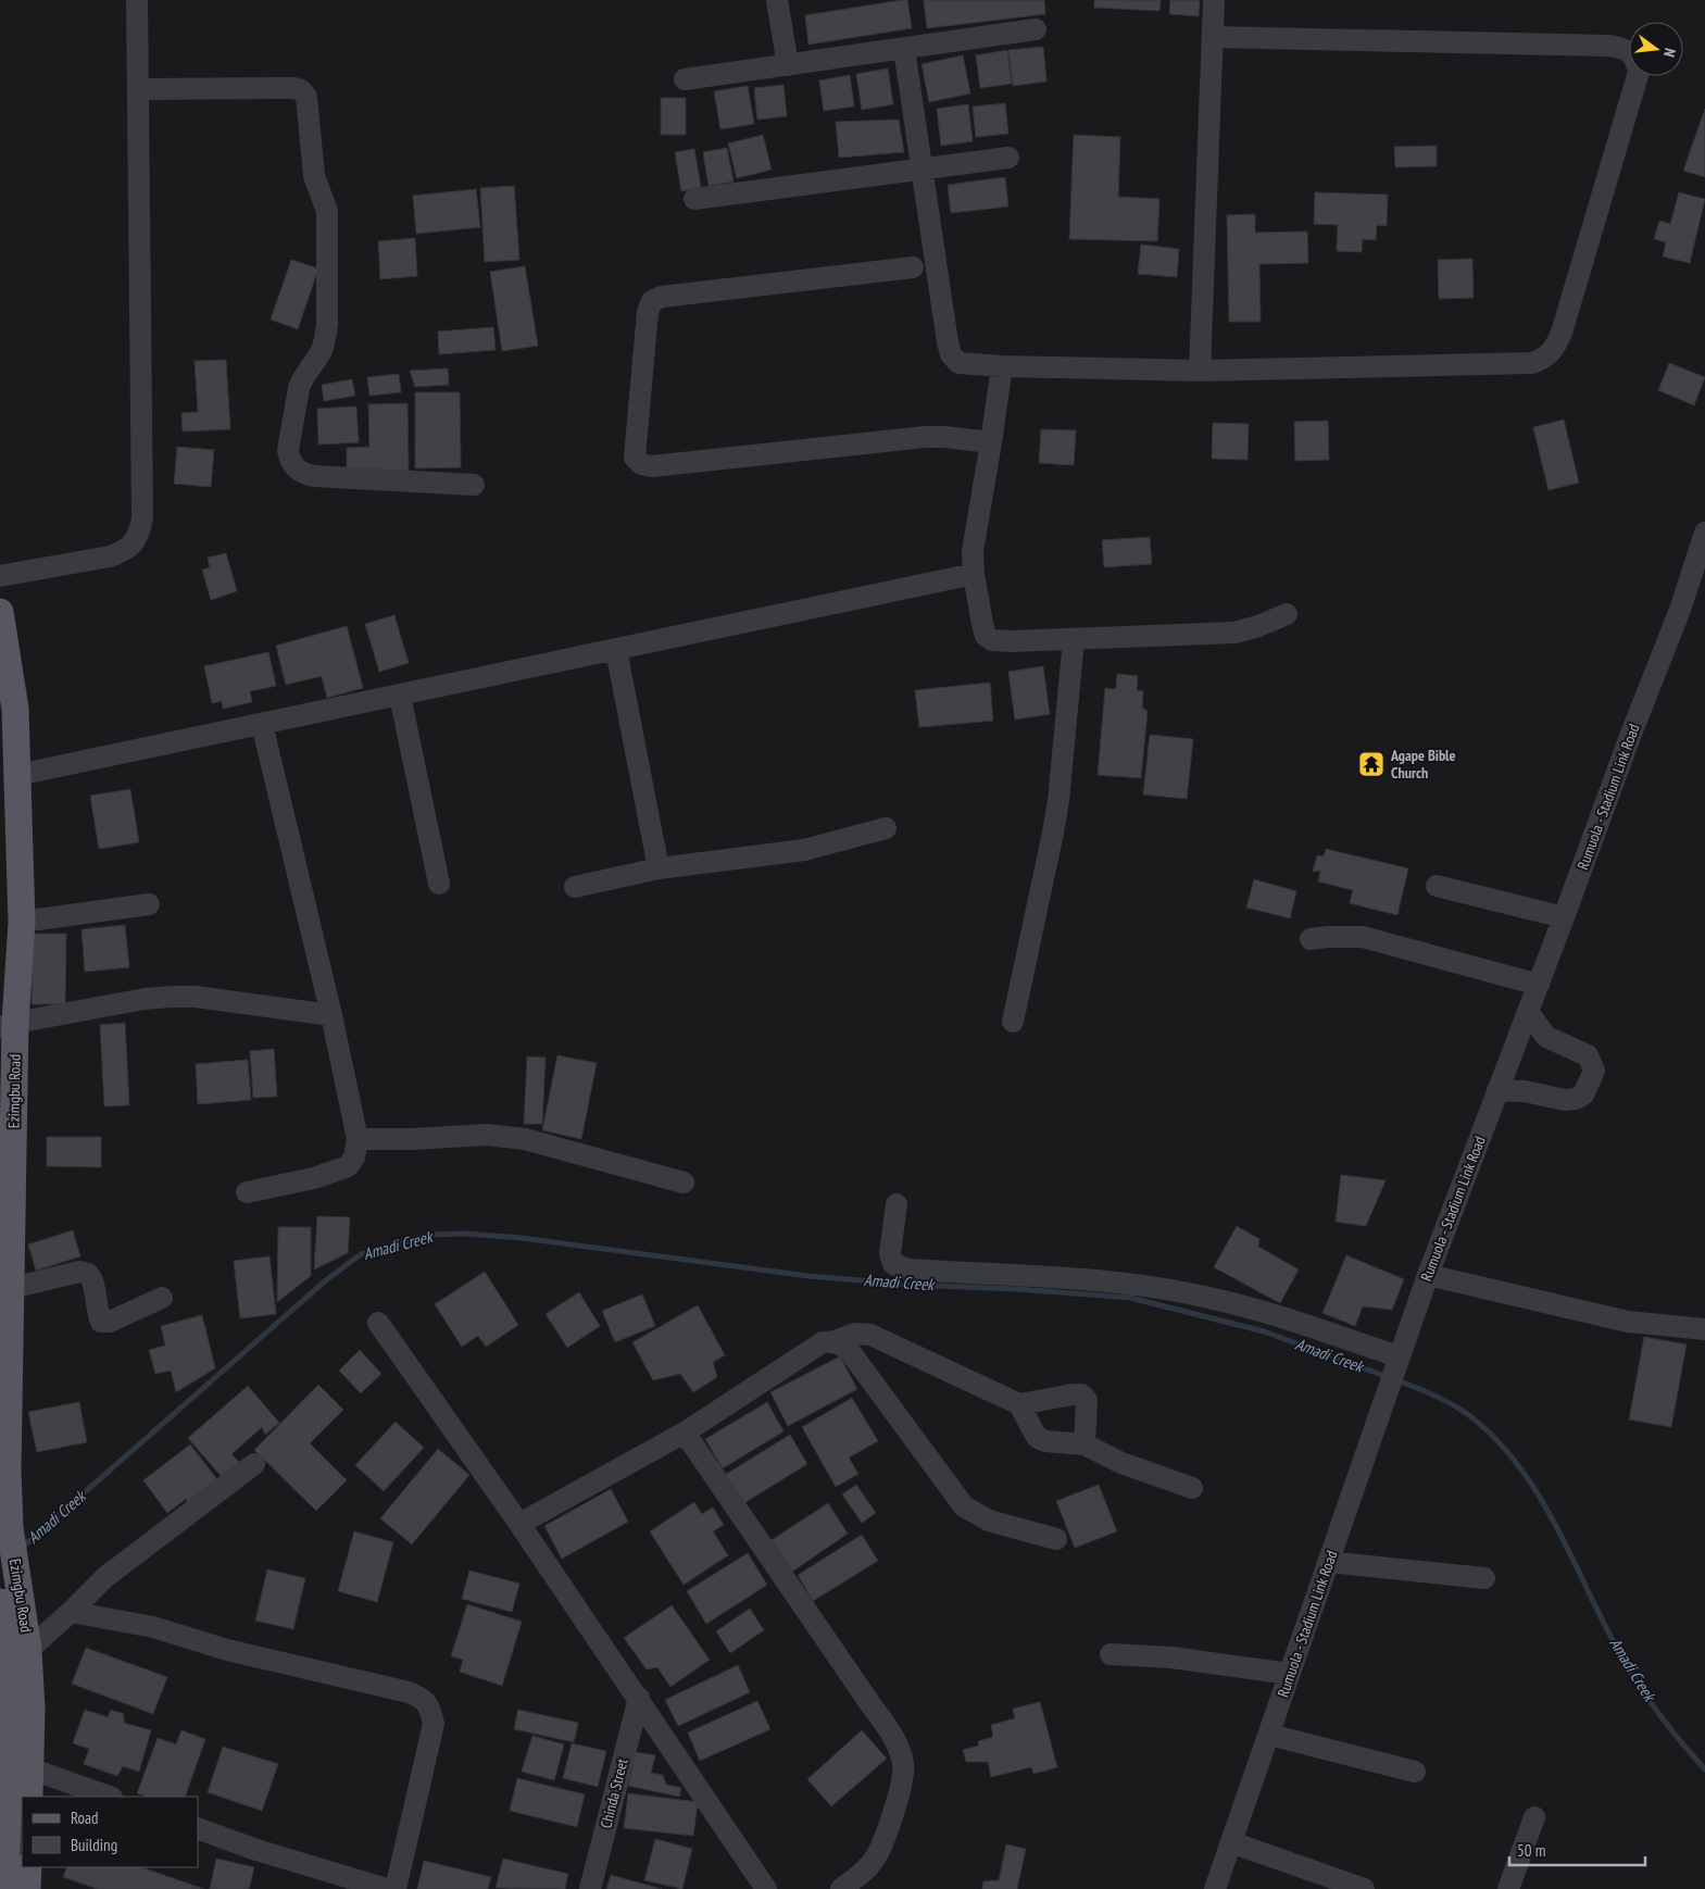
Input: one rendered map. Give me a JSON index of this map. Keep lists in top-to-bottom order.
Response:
{
  "streets": {
    "main road": ["Ezimgbu Road"],
    "street": ["Rumuola - Stadium Link Road", "Chinda Street"]
  },
  "water": ["Amadi Creek"],
  "places": {
    "temple": ["Agape Bible Church"]
  },
  "legend": ["Road", "Building"],
  "scale_bar": "50 m",
  "north": "right"
}
